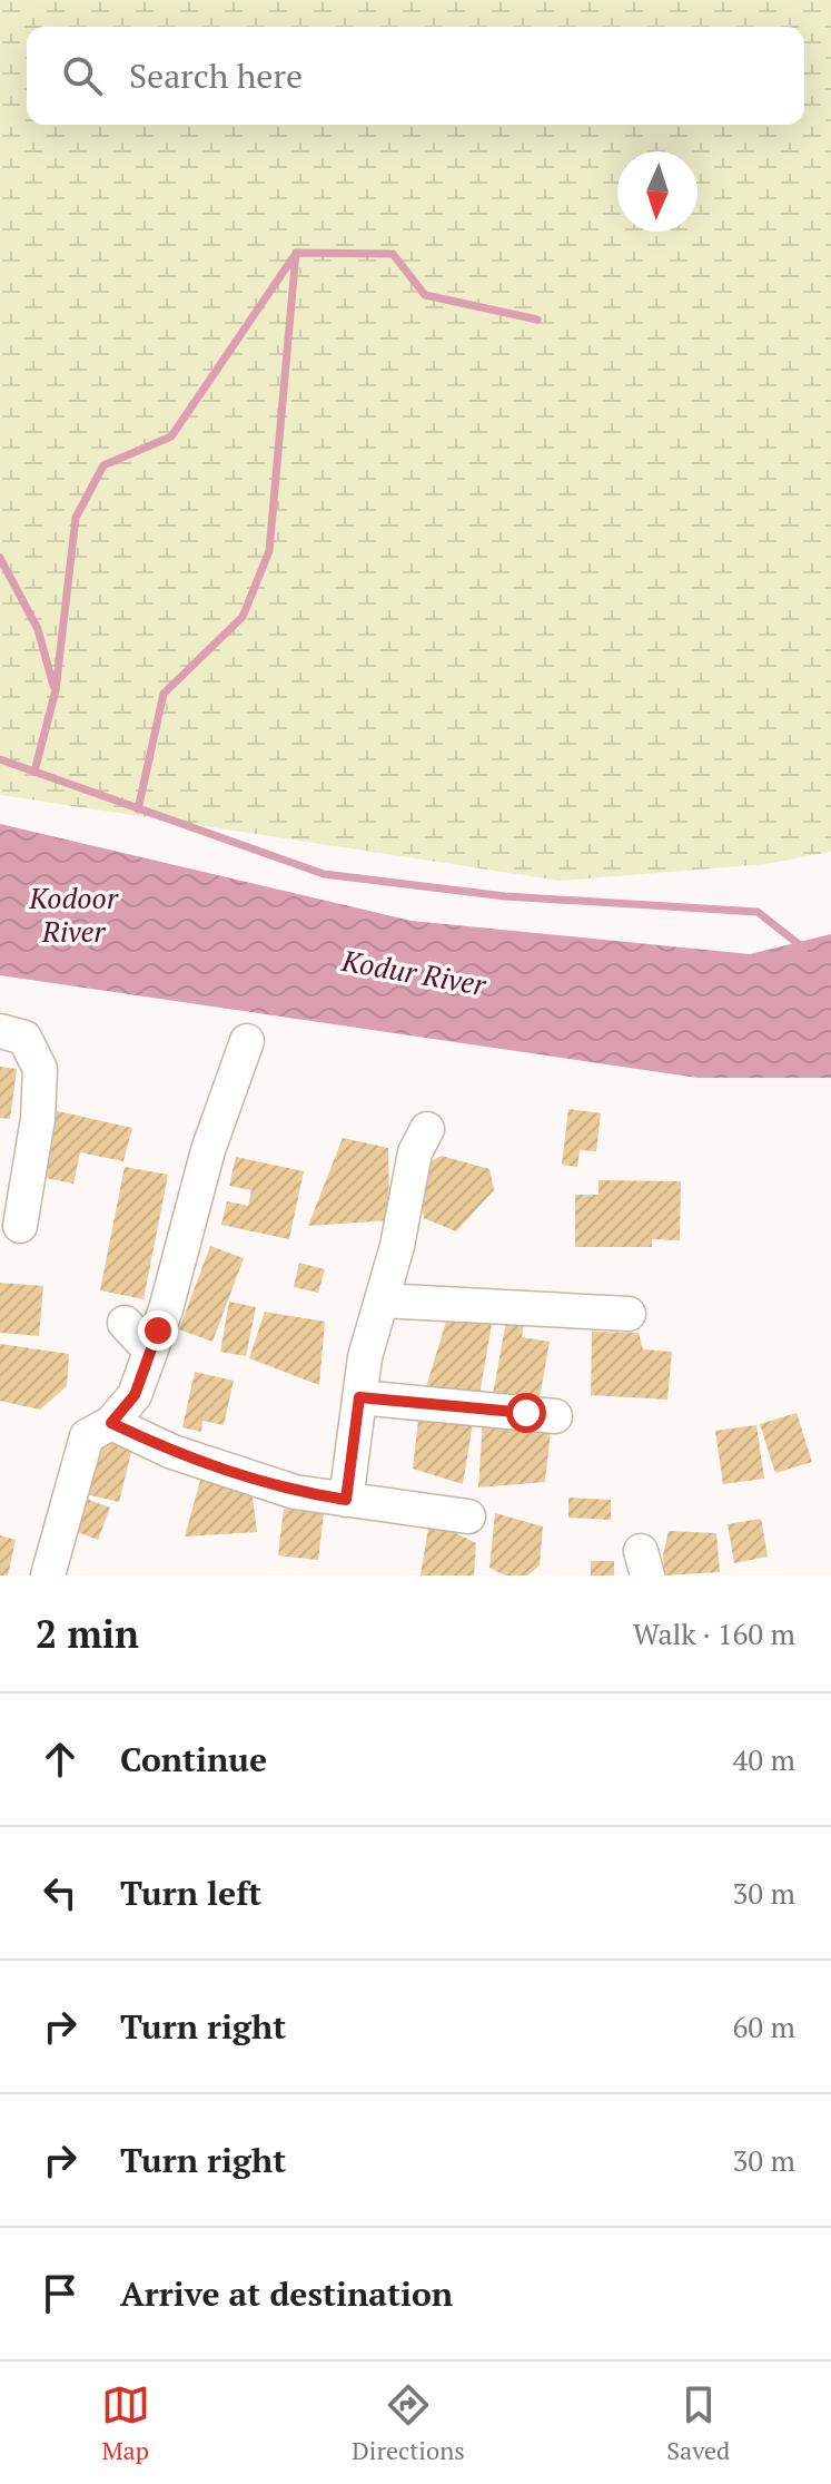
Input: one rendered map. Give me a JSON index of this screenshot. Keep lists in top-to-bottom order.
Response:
{
  "water": ["Kodoor River", "Kodur River"],
  "north": "bottom",
  "page": {
    "search": "Search here",
    "heading": ["2 min", "Walk · 160 m"],
    "list": [
      ["Continue", "40 m"],
      ["Turn left", "30 m"],
      ["Turn right", "60 m"],
      ["Turn right", "30 m"],
      "Arrive at destination"
    ],
    "nav": ["Map", "Directions", "Saved"]
  }
}
